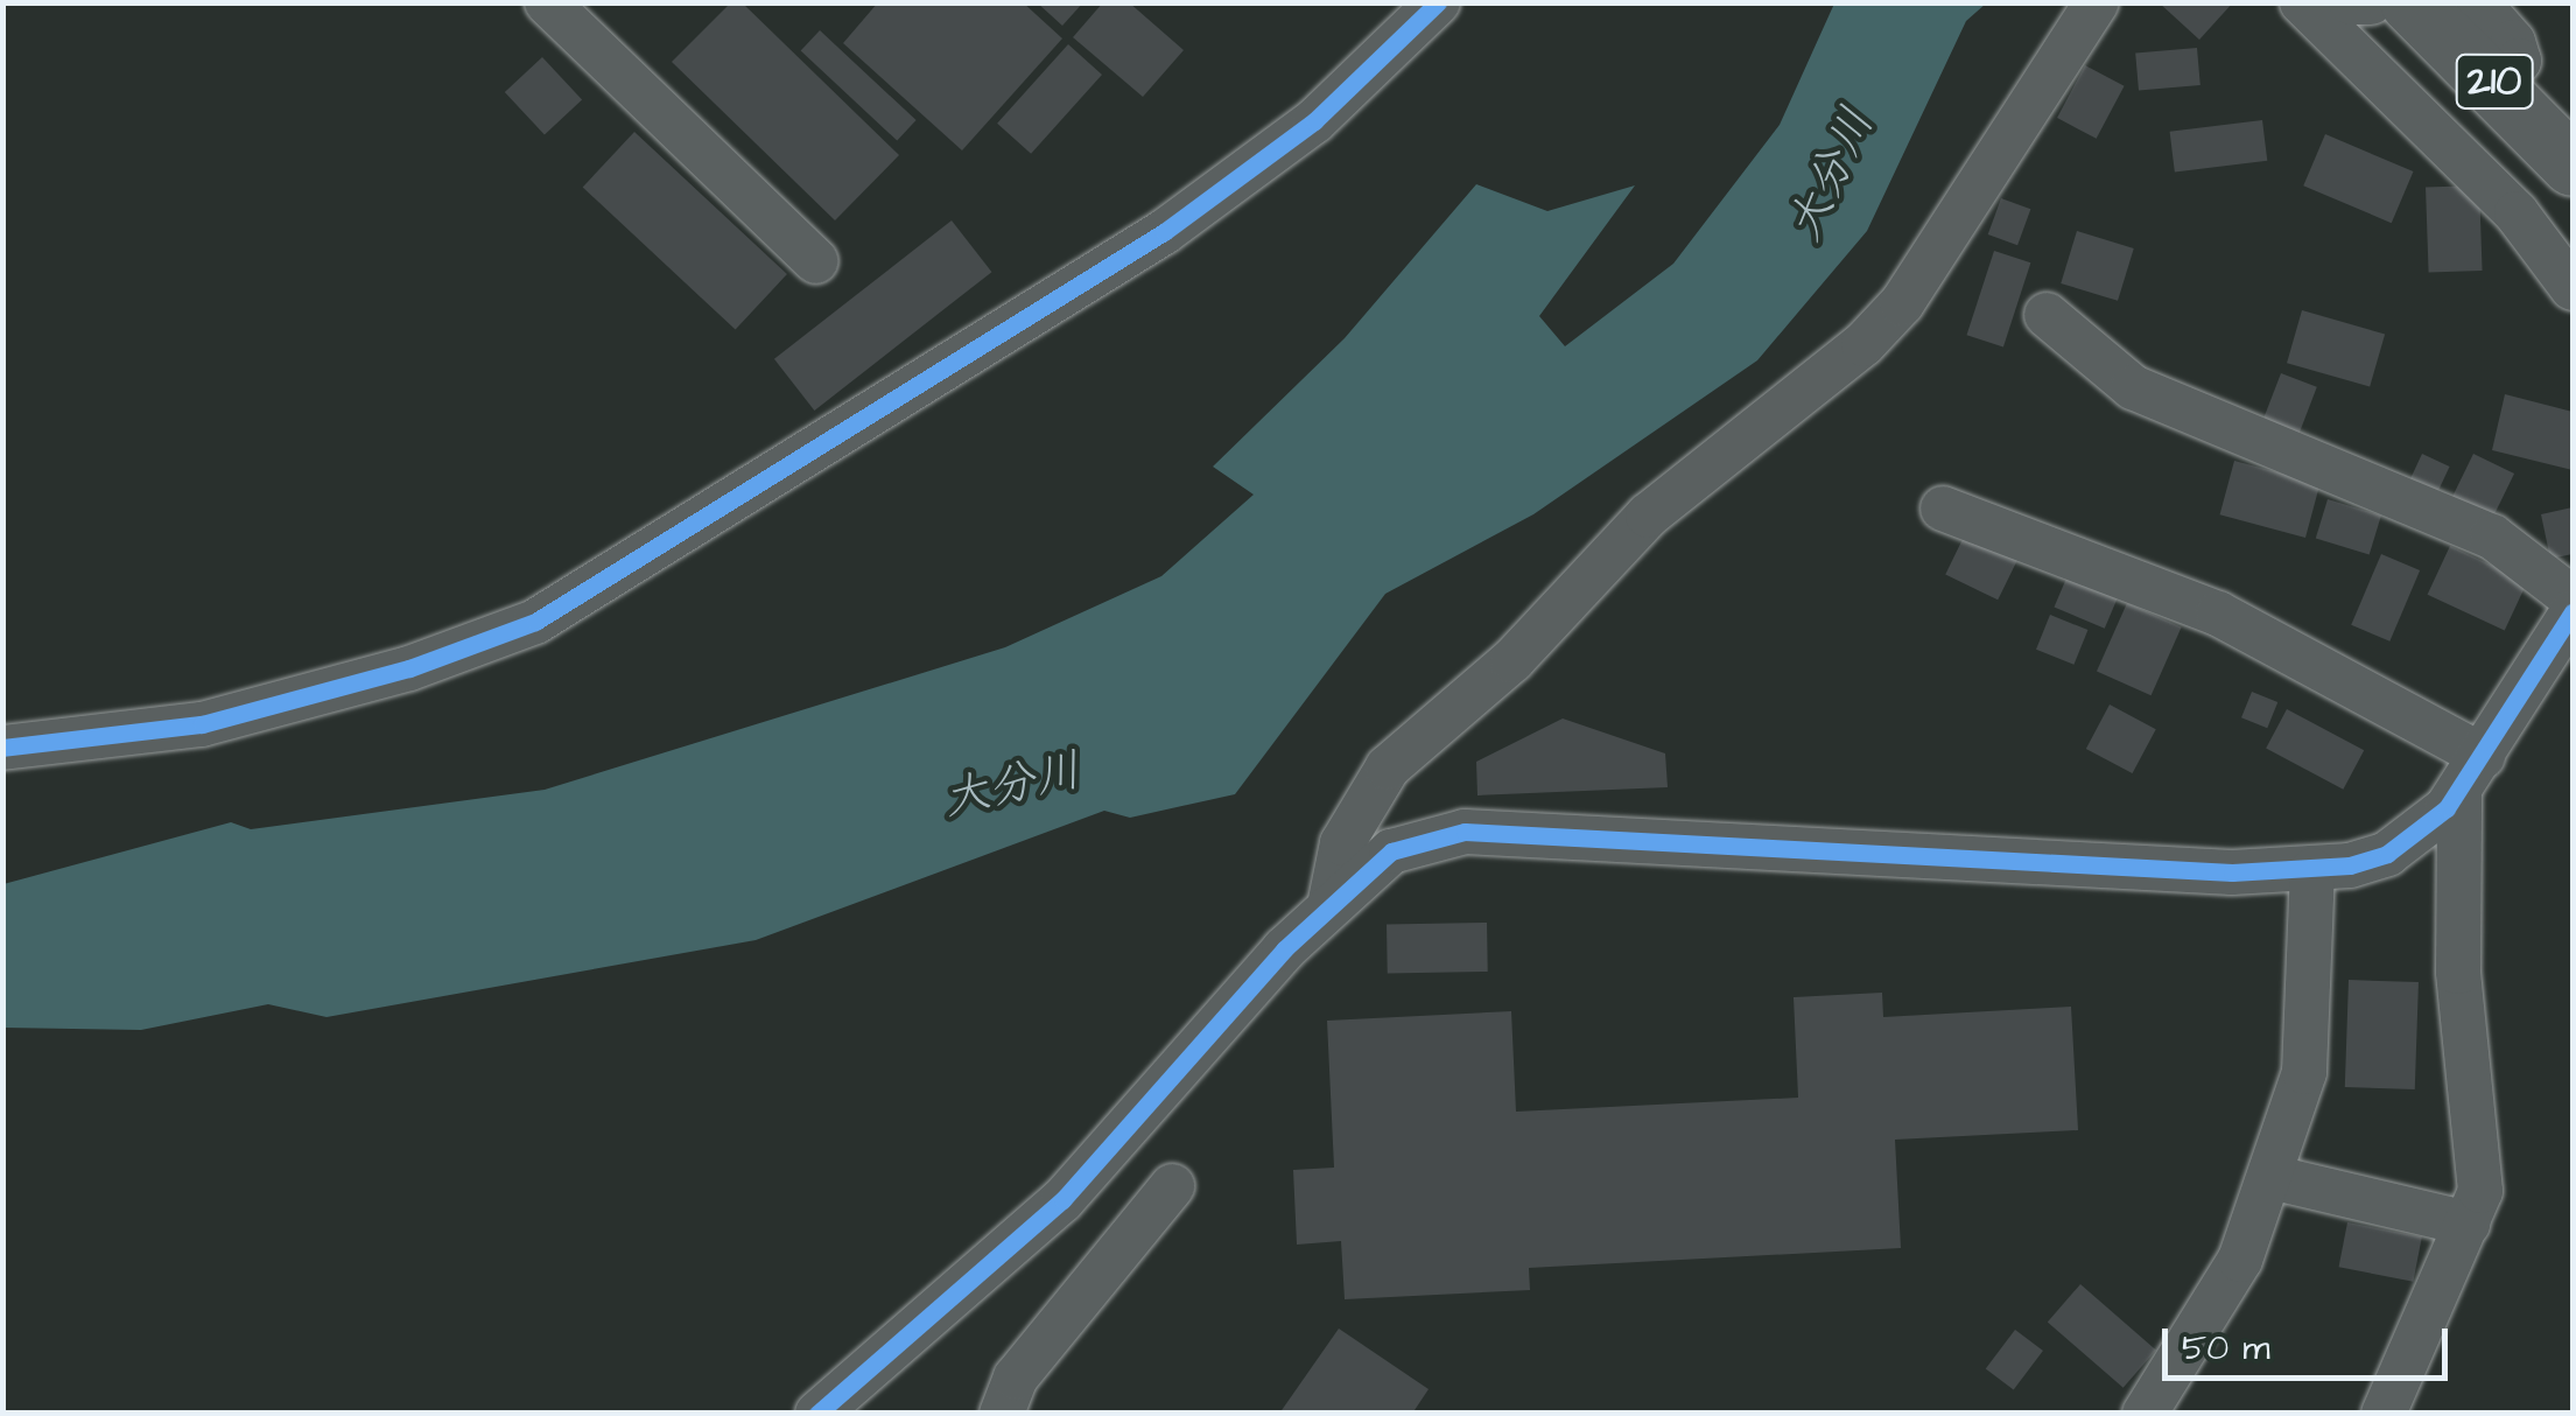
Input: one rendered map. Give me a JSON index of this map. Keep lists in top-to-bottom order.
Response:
{
  "streets": {
    "highway": ["210"]
  },
  "water": ["大分川"],
  "scale_bar": "50 m"
}
